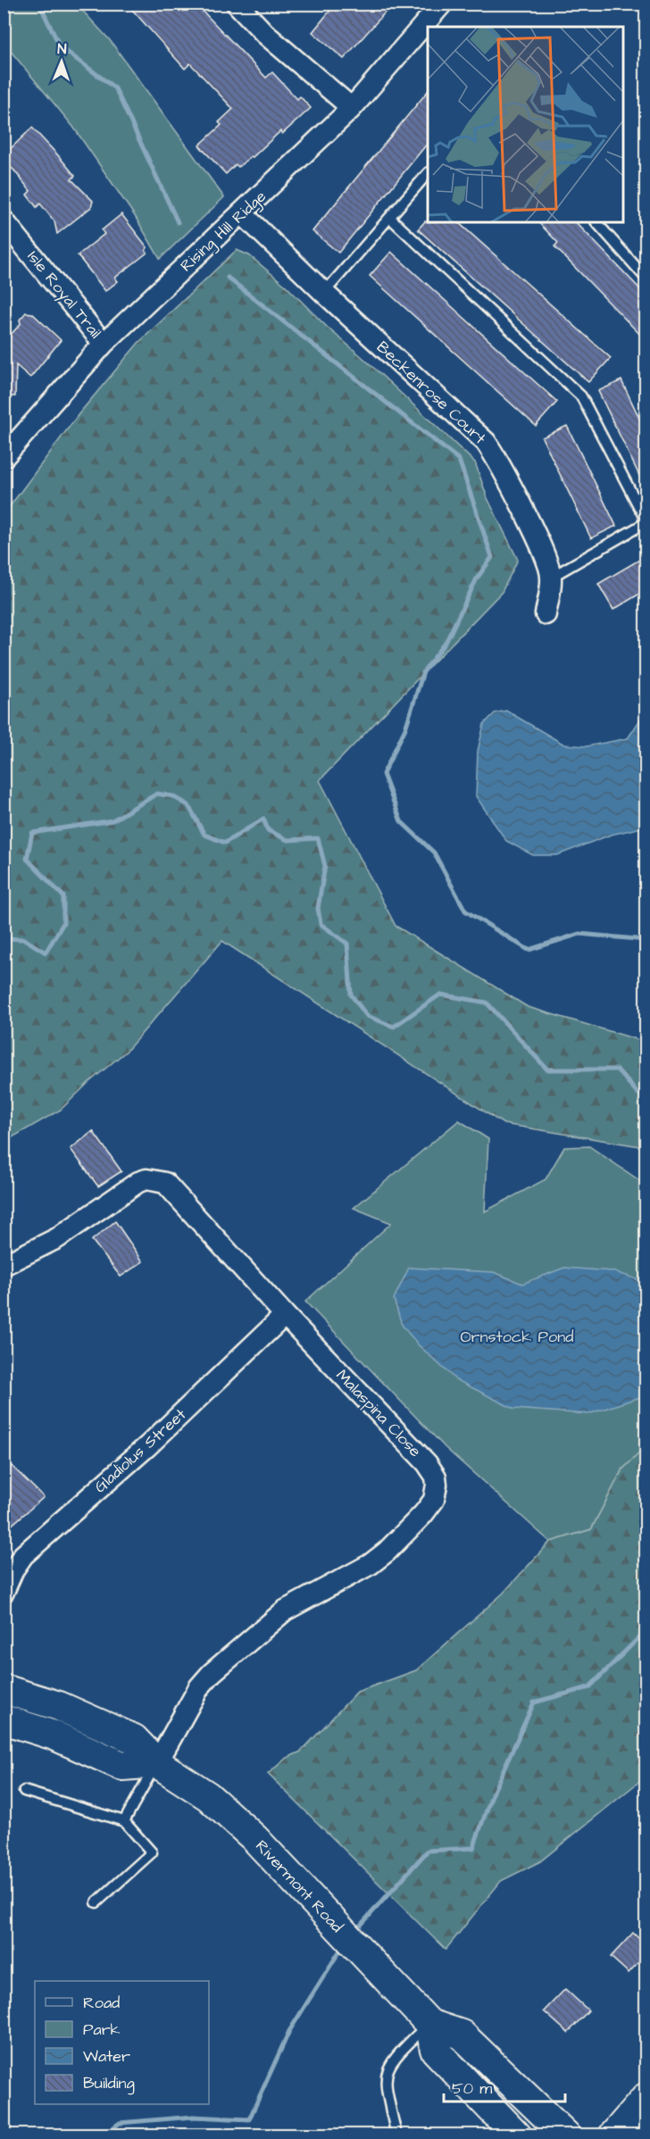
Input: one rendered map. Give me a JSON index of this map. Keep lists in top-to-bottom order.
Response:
{
  "streets": {
    "street": [
      "Rising Hill Ridge",
      "Isle Royal Trail",
      "Beckenrose Court",
      "Malaspina Close",
      "Gladiolus Street",
      "Rivermont Road"
    ]
  },
  "crossings": [
    ["Rising Hill Ridge", "Isle Royal Trail"],
    ["Rising Hill Ridge", "Beckenrose Court"],
    ["Malaspina Close", "Gladiolus Street"],
    ["Malaspina Close", "Rivermont Road"]
  ],
  "parks": ["Ornstock Pond"],
  "legend": [
    "Road",
    "Park",
    "Water",
    "Building"
  ],
  "scale_bar": "50 m",
  "north": "top"
}
